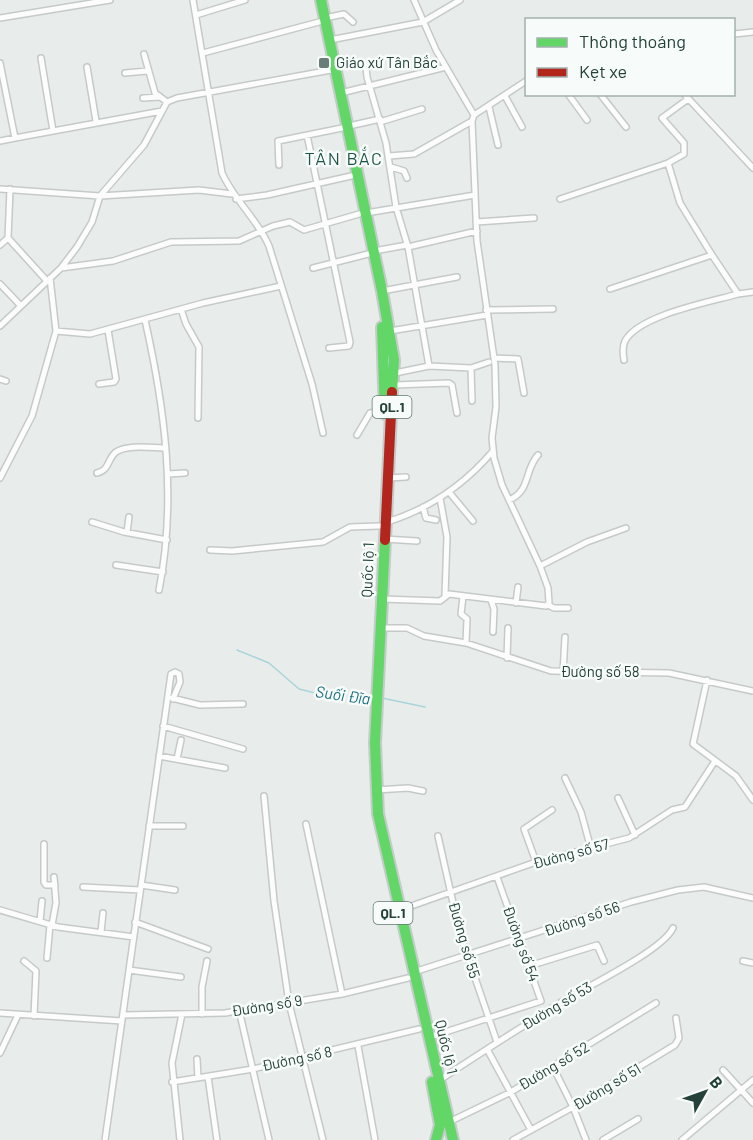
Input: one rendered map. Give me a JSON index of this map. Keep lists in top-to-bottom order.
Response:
{
  "streets": {
    "highway": ["QL.1", "Quốc lộ 1"],
    "street": [
      "Đường số 58",
      "Đường số 57",
      "Đường số 56",
      "Đường số 55",
      "Đường số 54",
      "Đường số 9",
      "Đường số 53",
      "Đường số 8",
      "Đường số 52",
      "Đường số 51"
    ]
  },
  "crossings": [
    ["Quốc lộ 1", "Đường số 58"],
    ["Quốc lộ 1", "Đường số 57"],
    ["Quốc lộ 1", "Đường số 56"],
    ["Quốc lộ 1", "Đường số 54"],
    ["Quốc lộ 1", "Đường số 9"],
    ["Quốc lộ 1", "Đường số 53"],
    ["Quốc lộ 1", "Đường số 8"],
    ["Quốc lộ 1", "Đường số 52"],
    ["Đường số 57", "Đường số 55"],
    ["Đường số 57", "Đường số 54"],
    ["Đường số 56", "Đường số 55"],
    ["Đường số 56", "Đường số 54"],
    ["Đường số 56", "Đường số 9"],
    ["Đường số 55", "Đường số 54"],
    ["Đường số 55", "Đường số 53"]
  ],
  "districts": ["TÂN BẮC"],
  "water": ["Suối Đĩa"],
  "places": {
    "transit": ["Giáo xứ Tân Bắc"]
  },
  "legend": ["Thông thoáng", "Kẹt xe"],
  "north": "top right"
}
